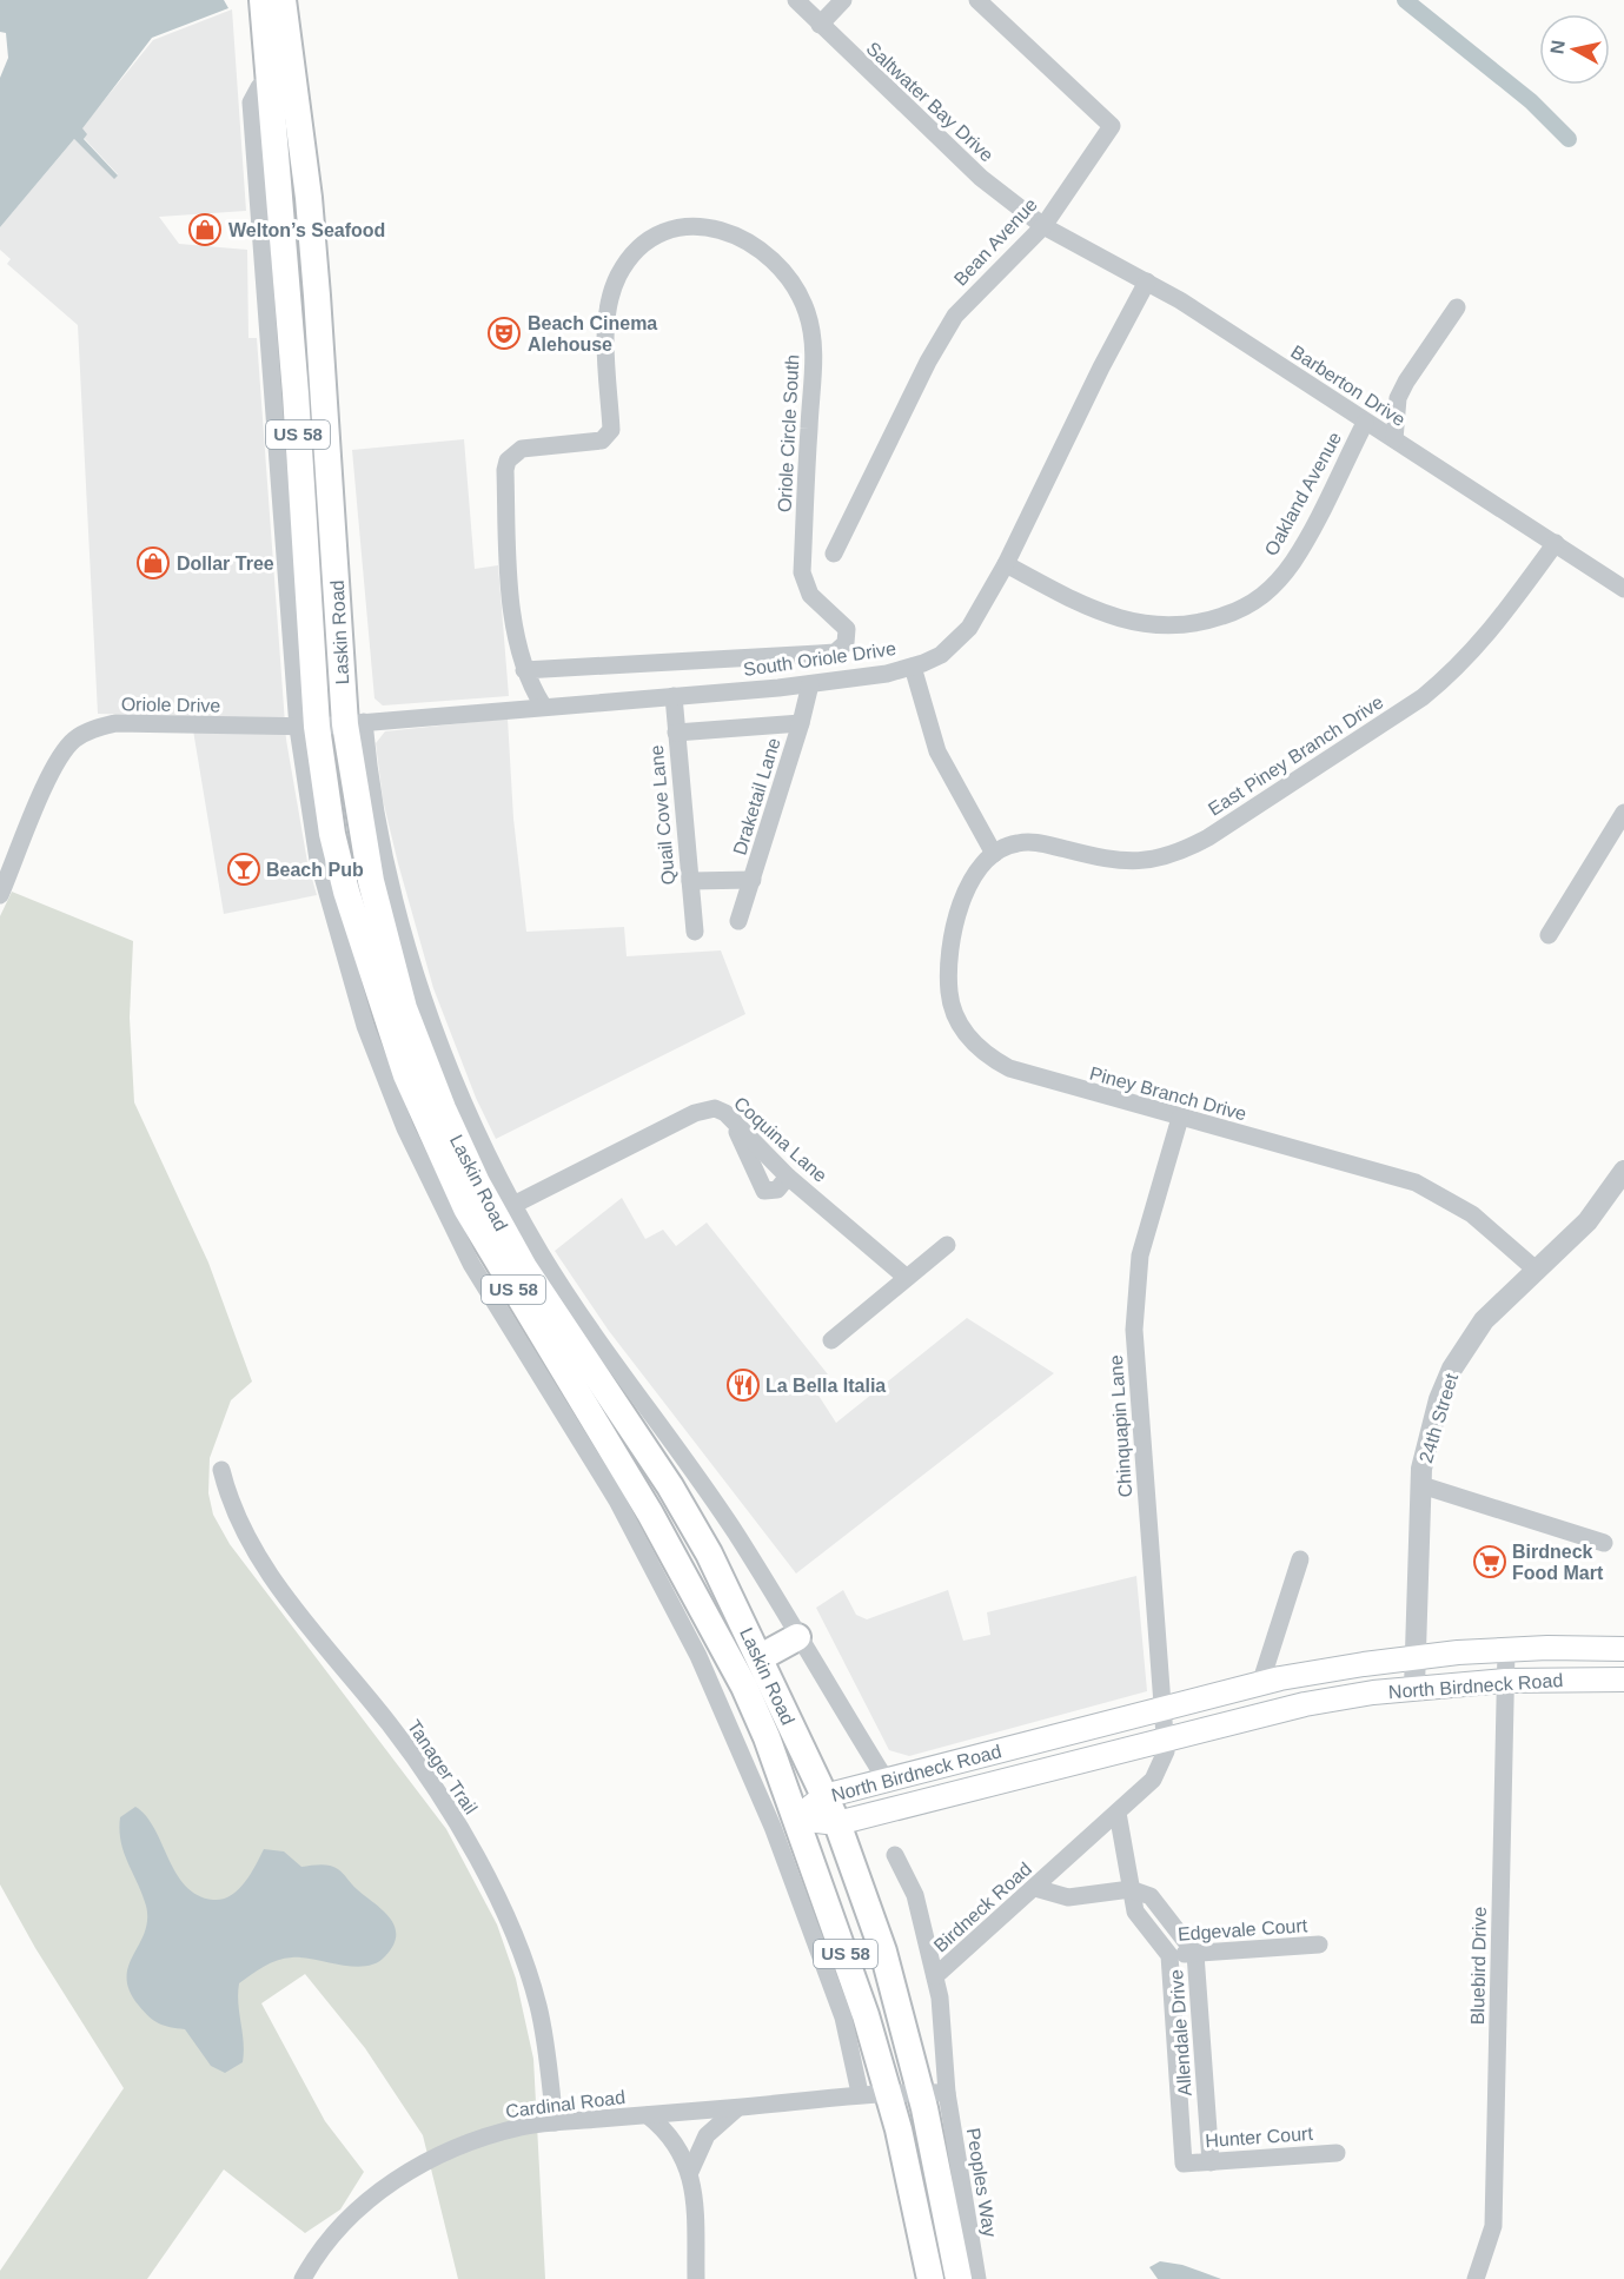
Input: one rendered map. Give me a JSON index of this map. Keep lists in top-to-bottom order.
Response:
{
  "streets": {
    "main road": ["US 58", "Laskin Road", "North Birdneck Road"],
    "street": [
      "Saltwater Bay Drive",
      "Bean Avenue",
      "Barberton Drive",
      "Oriole Circle South",
      "Oakland Avenue",
      "South Oriole Drive",
      "Oriole Drive",
      "East Piney Branch Drive",
      "Draketail Lane",
      "Quail Cove Lane",
      "Piney Branch Drive",
      "Coquina Lane",
      "24th Street",
      "Chinquapin Lane",
      "Tanager Trail",
      "Birdneck Road",
      "Edgevale Court",
      "Bluebird Drive",
      "Allendale Drive",
      "Cardinal Road",
      "Hunter Court",
      "Peoples Way"
    ]
  },
  "crossings": [
    ["Saltwater Bay Drive", "Bean Avenue"],
    ["Saltwater Bay Drive", "Barberton Drive"],
    ["Bean Avenue", "Barberton Drive"],
    ["Barberton Drive", "Oakland Avenue"],
    ["Barberton Drive", "South Oriole Drive"],
    ["Barberton Drive", "East Piney Branch Drive"],
    ["Oriole Circle South", "South Oriole Drive"],
    ["Oakland Avenue", "South Oriole Drive"],
    ["Laskin Road", "South Oriole Drive"],
    ["Laskin Road", "Oriole Drive"],
    ["Laskin Road", "Coquina Lane"],
    ["Laskin Road", "North Birdneck Road"],
    ["Laskin Road", "Cardinal Road"],
    ["South Oriole Drive", "Oriole Drive"],
    ["South Oriole Drive", "Draketail Lane"],
    ["South Oriole Drive", "Quail Cove Lane"],
    ["East Piney Branch Drive", "Piney Branch Drive"],
    ["Piney Branch Drive", "24th Street"],
    ["Piney Branch Drive", "Chinquapin Lane"],
    ["24th Street", "North Birdneck Road"],
    ["Chinquapin Lane", "North Birdneck Road"],
    ["Chinquapin Lane", "Birdneck Road"],
    ["North Birdneck Road", "Birdneck Road"],
    ["North Birdneck Road", "Bluebird Drive"],
    ["Tanager Trail", "Cardinal Road"],
    ["Birdneck Road", "Allendale Drive"],
    ["Birdneck Road", "Peoples Way"],
    ["Edgevale Court", "Allendale Drive"],
    ["Allendale Drive", "Hunter Court"]
  ],
  "places": {
    "shop": ["Welton’s Seafood", "Dollar Tree"],
    "theatre": ["Beach Cinema Alehouse"],
    "bar": ["Beach Pub"],
    "restaurant": ["La Bella Italia"],
    "supermarket": ["Birdneck Food Mart"]
  },
  "north": "left"
}
